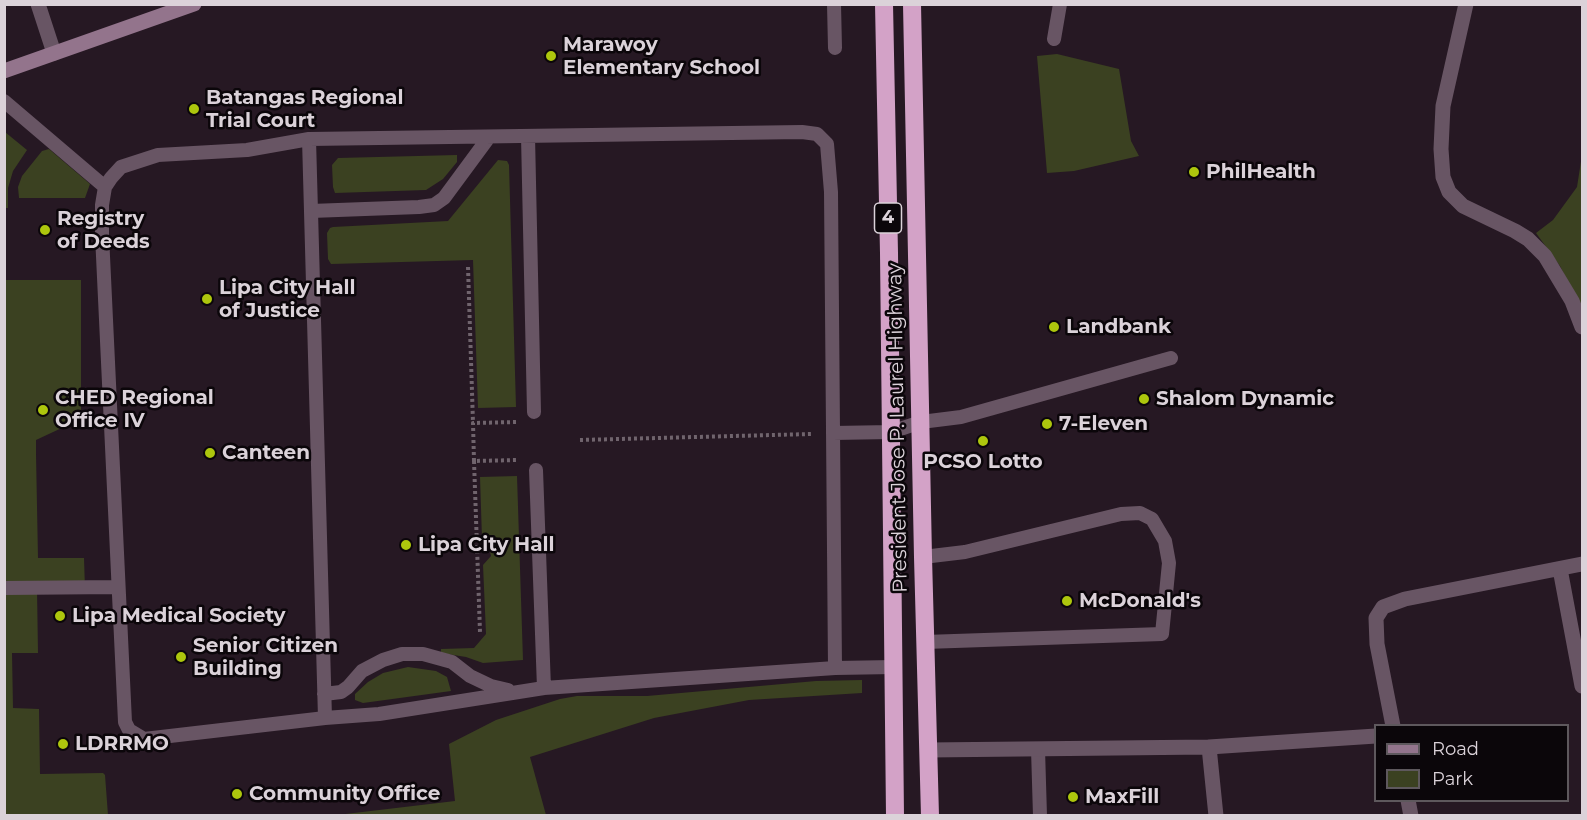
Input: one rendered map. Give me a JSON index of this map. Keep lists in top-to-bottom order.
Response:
{
  "streets": {
    "highway": ["4", "President Jose P. Laurel Highway"]
  },
  "places": [
    "Marawoy Elementary School",
    "Batangas Regional Trial Court",
    "PhilHealth",
    "Registry of Deeds",
    "Lipa City Hall of Justice",
    "Landbank",
    "Shalom Dynamic",
    "CHED Regional Office IV",
    "7-Eleven",
    "PCSO Lotto",
    "Canteen",
    "Lipa City Hall",
    "McDonald's",
    "Lipa Medical Society",
    "Senior Citizen Building",
    "LDRRMO",
    "Community Office",
    "MaxFill"
  ],
  "legend": ["Road", "Park"]
}
